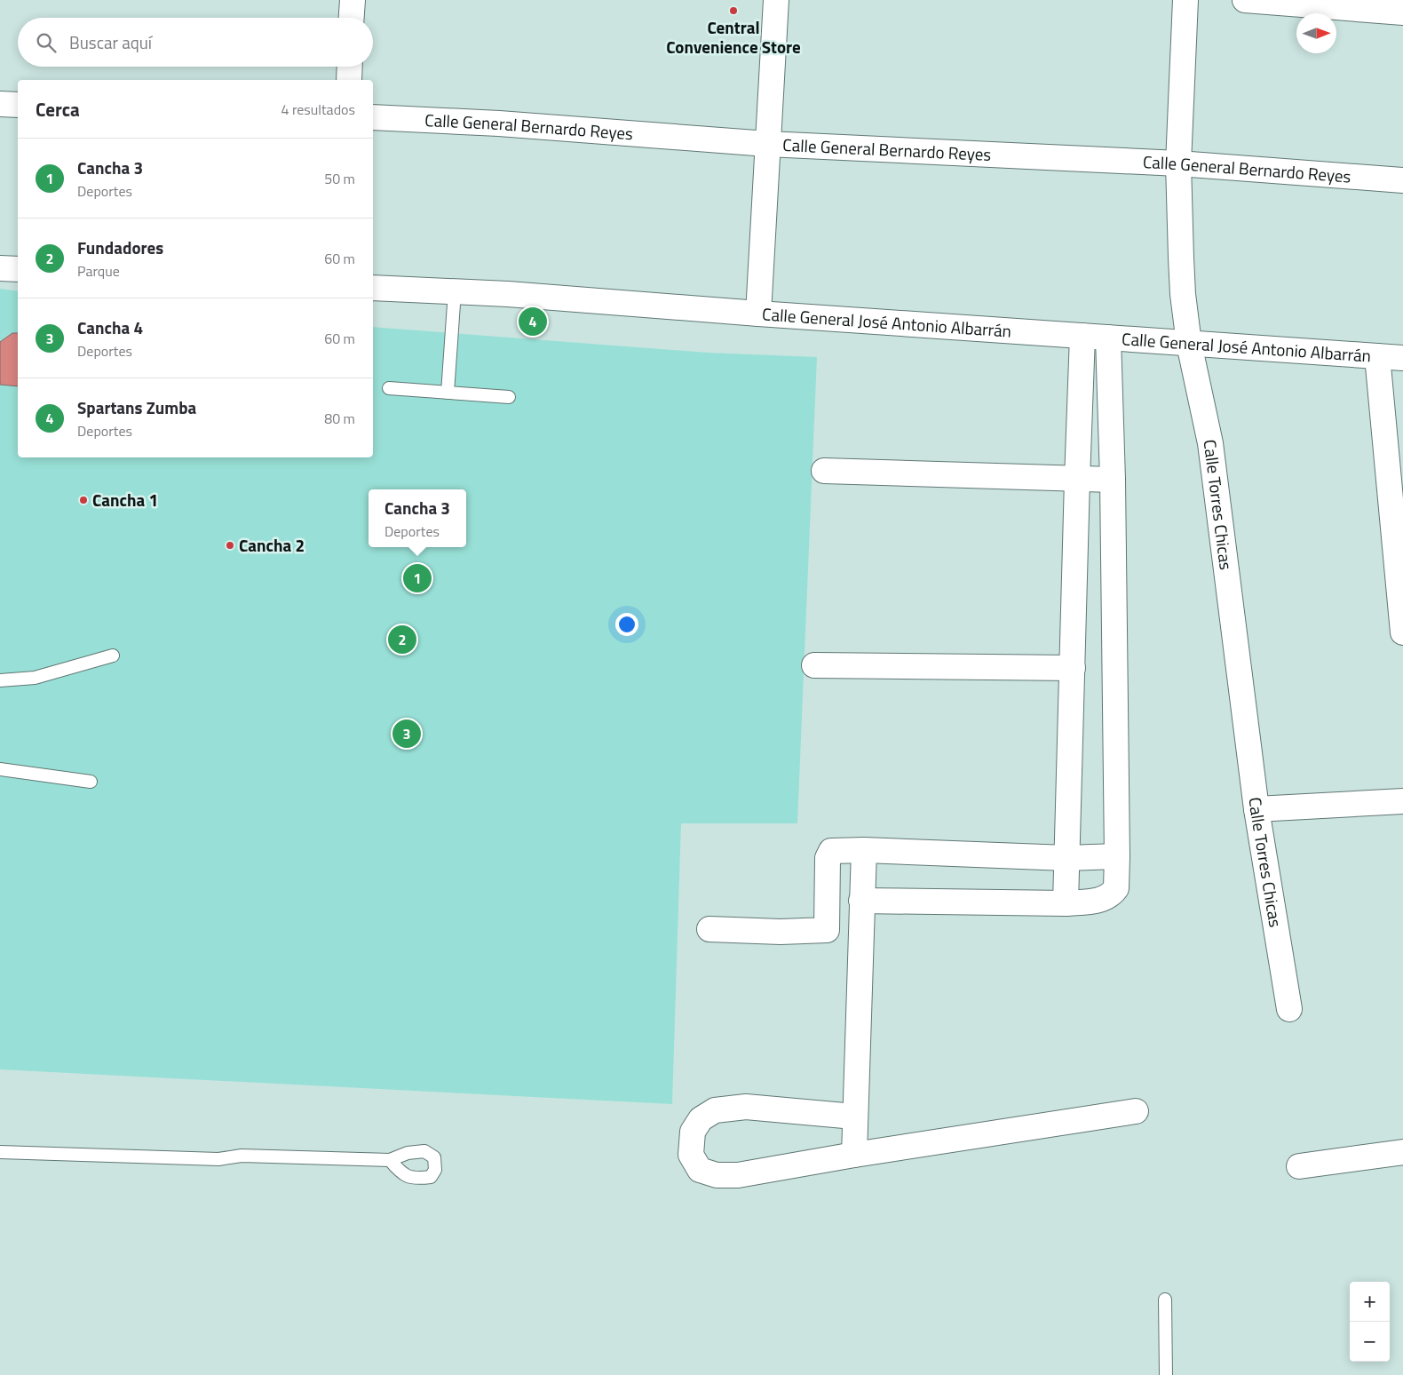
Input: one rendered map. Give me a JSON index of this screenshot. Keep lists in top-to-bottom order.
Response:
{
  "streets": {
    "street": ["Calle General Bernardo Reyes", "Calle General José Antonio Albarrán", "Calle Torres Chicas"]
  },
  "crossings": [
    ["Calle General Bernardo Reyes", "Calle Torres Chicas"],
    ["Calle General José Antonio Albarrán", "Calle Torres Chicas"]
  ],
  "places": ["Central Convenience Store", "Cancha 1", "Cancha 2"],
  "north": "right",
  "page": {
    "search": "Buscar aquí",
    "heading": ["Cerca", "4 resultados"],
    "list": [
      {
        "mark": "1",
        "name": "Cancha 3",
        "note": "Deportes",
        "value": "50 m"
      },
      {
        "mark": "2",
        "name": "Fundadores",
        "note": "Parque",
        "value": "60 m"
      },
      {
        "mark": "3",
        "name": "Cancha 4",
        "note": "Deportes",
        "value": "60 m"
      },
      {
        "mark": "4",
        "name": "Spartans Zumba",
        "note": "Deportes",
        "value": "80 m"
      }
    ],
    "pins": [
      "4",
      "1",
      "2",
      "3"
    ],
    "popup": ["Cancha 3", "Deportes"],
    "map_buttons": ["+", "−"]
  }
}
